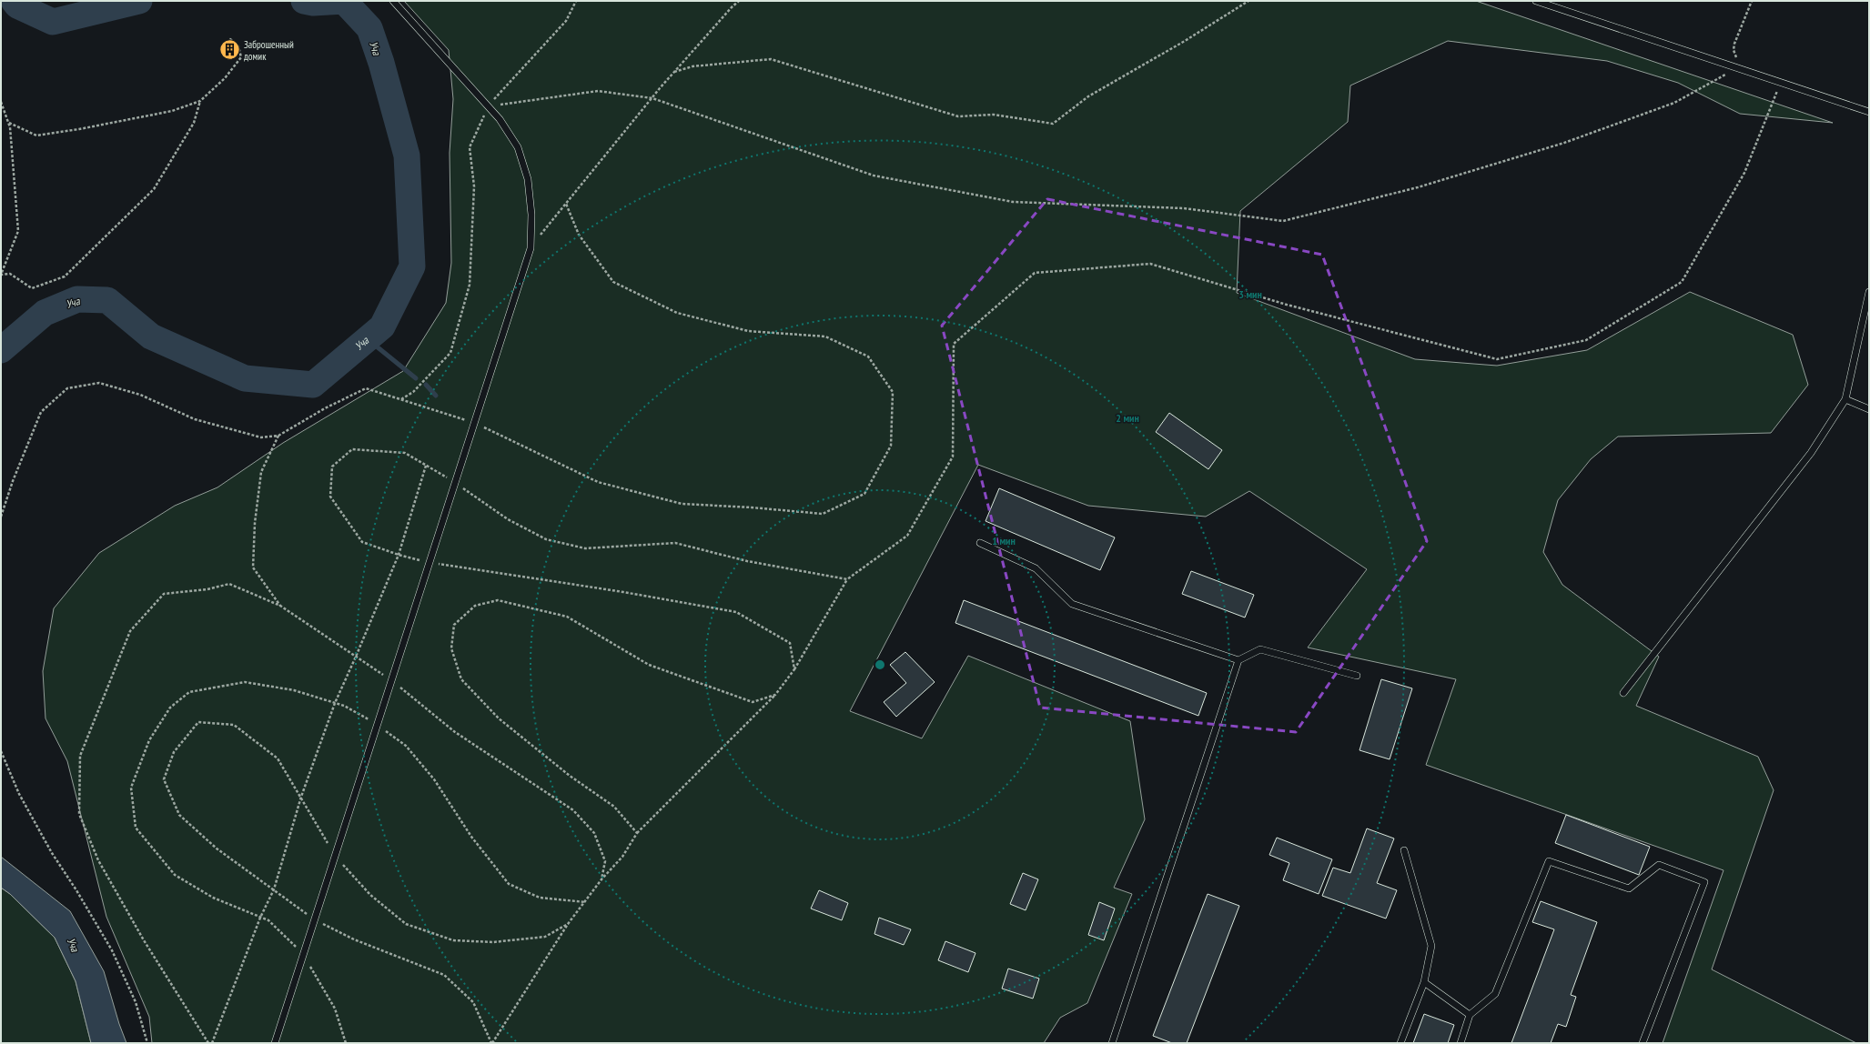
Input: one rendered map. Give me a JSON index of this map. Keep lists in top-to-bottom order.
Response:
{
  "water": ["Уча"],
  "places": {
    "building": ["Заброшенный домик"]
  },
  "rings": ["3 мин", "2 мин", "1 мин"]
}
